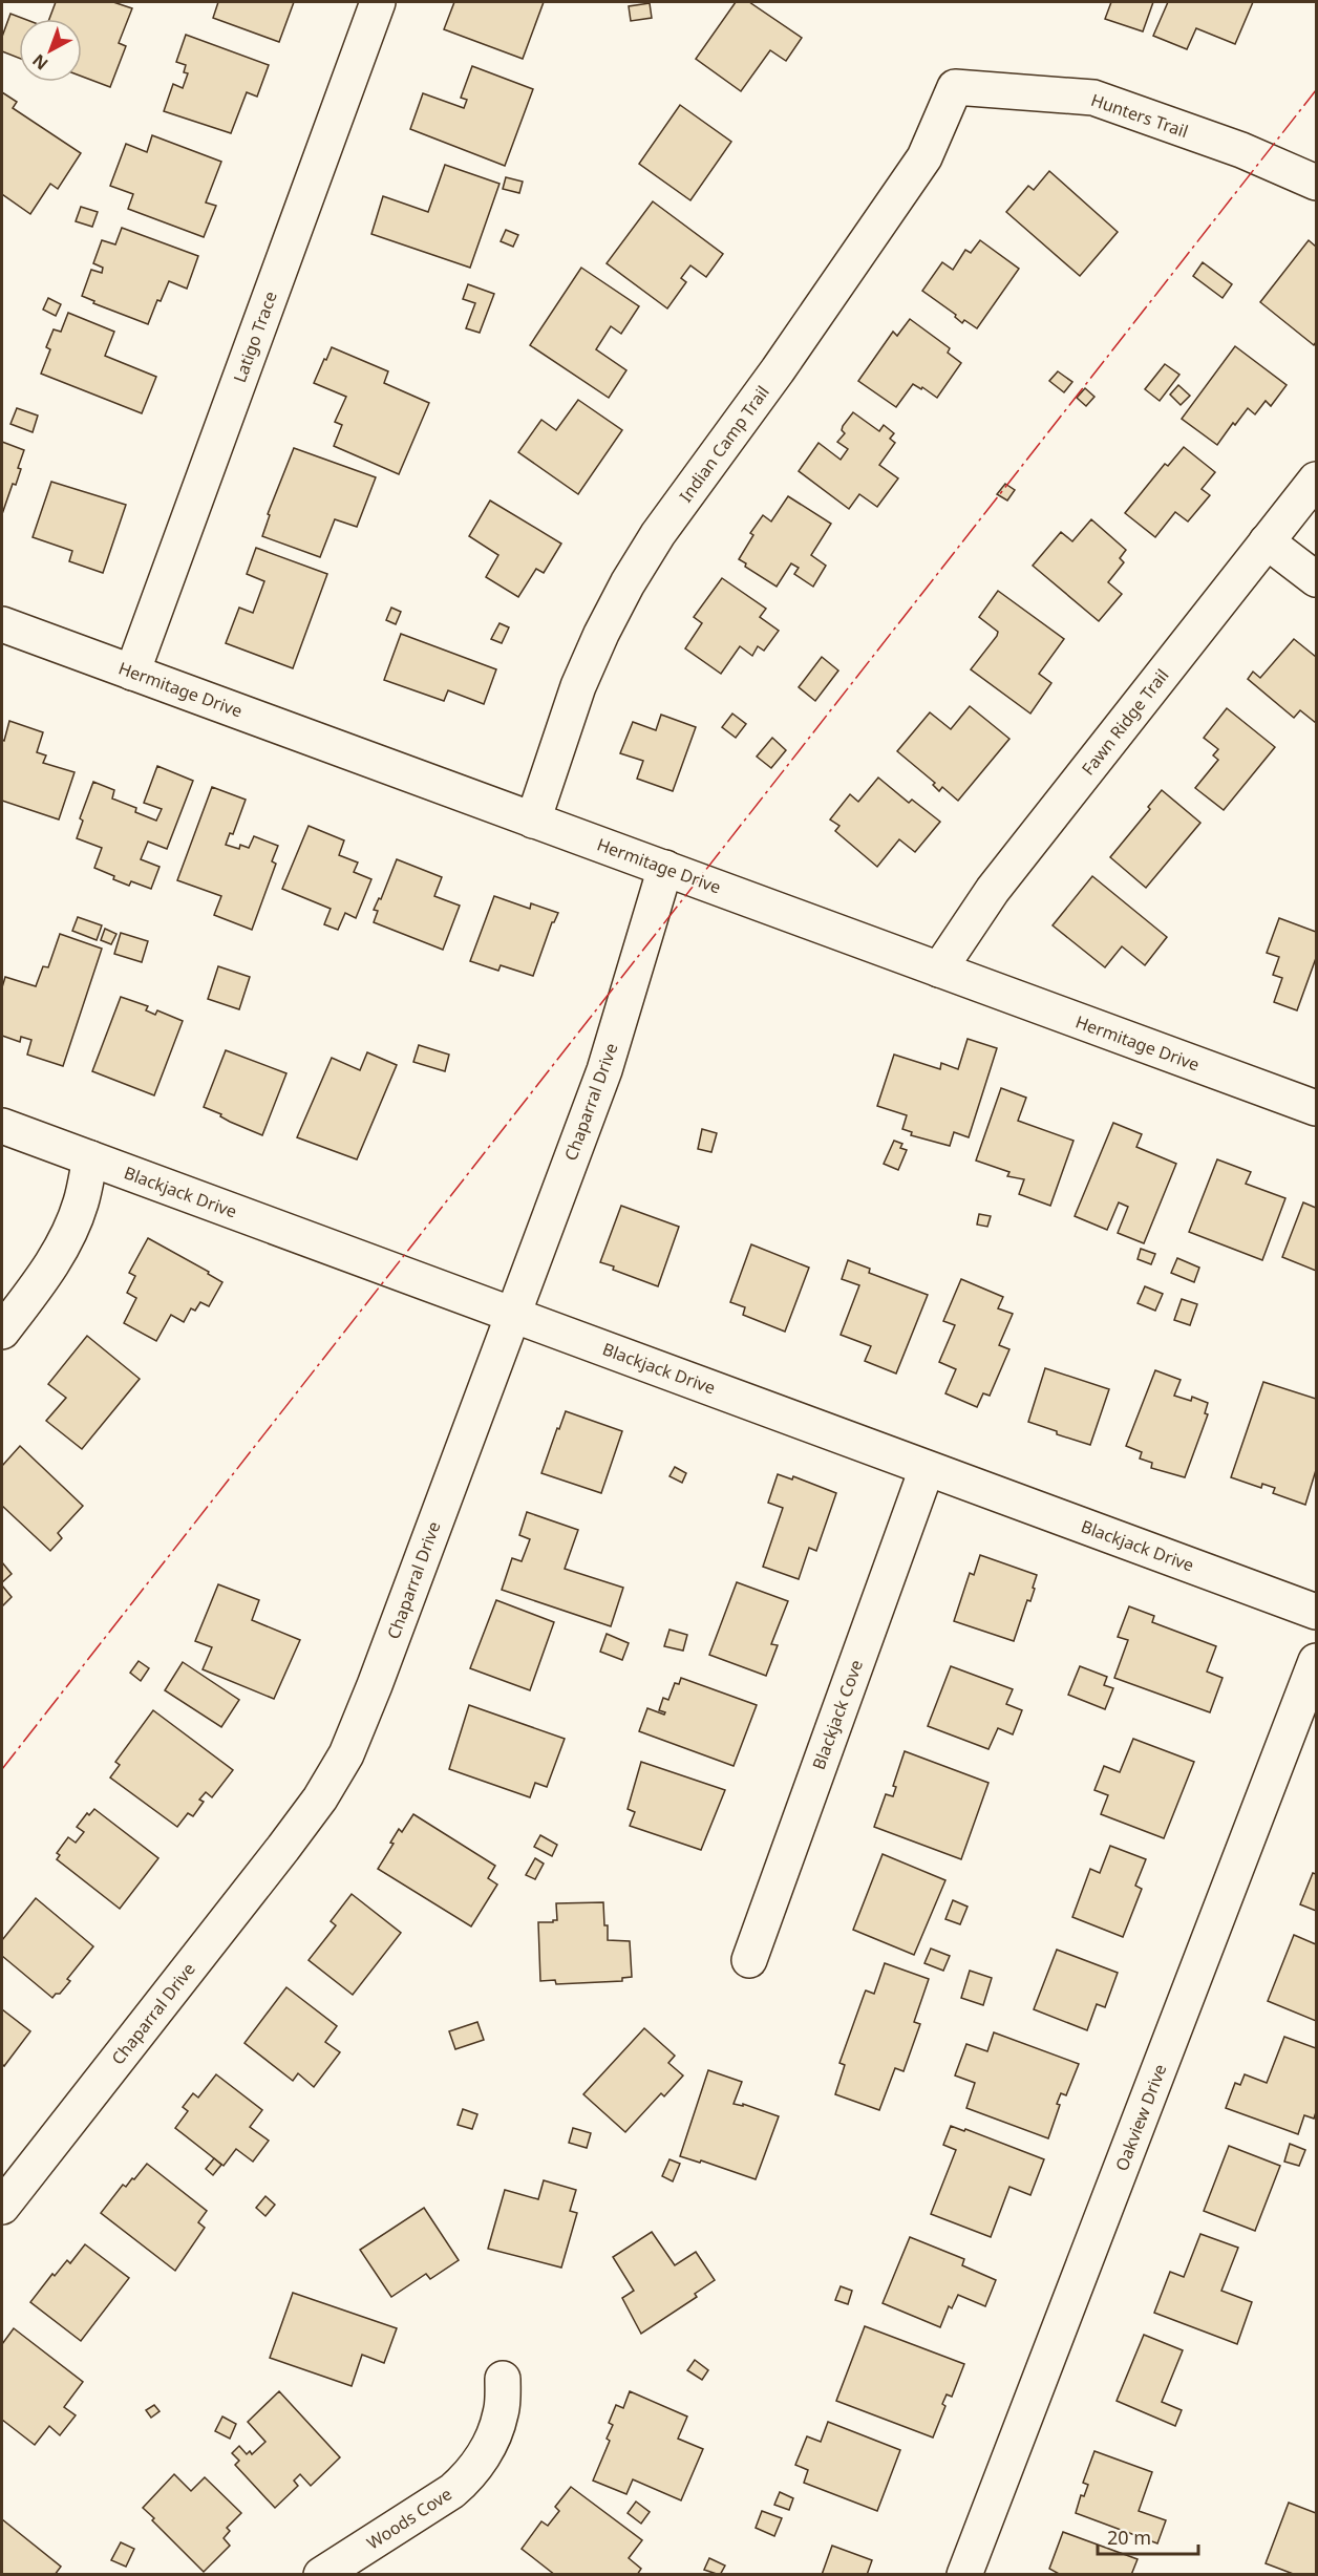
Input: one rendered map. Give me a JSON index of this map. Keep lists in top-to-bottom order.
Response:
{
  "streets": {
    "street": [
      "Hunters Trail",
      "Latigo Trace",
      "Indian Camp Trail",
      "Hermitage Drive",
      "Fawn Ridge Trail",
      "Chaparral Drive",
      "Blackjack Drive",
      "Blackjack Cove",
      "Oakview Drive",
      "Woods Cove"
    ]
  },
  "crossings": [
    ["Hunters Trail", "Indian Camp Trail"],
    ["Latigo Trace", "Hermitage Drive"],
    ["Indian Camp Trail", "Hermitage Drive"],
    ["Hermitage Drive", "Fawn Ridge Trail"],
    ["Hermitage Drive", "Chaparral Drive"],
    ["Chaparral Drive", "Blackjack Drive"],
    ["Blackjack Drive", "Blackjack Cove"]
  ],
  "scale_bar": "20 m",
  "north": "bottom left"
}
